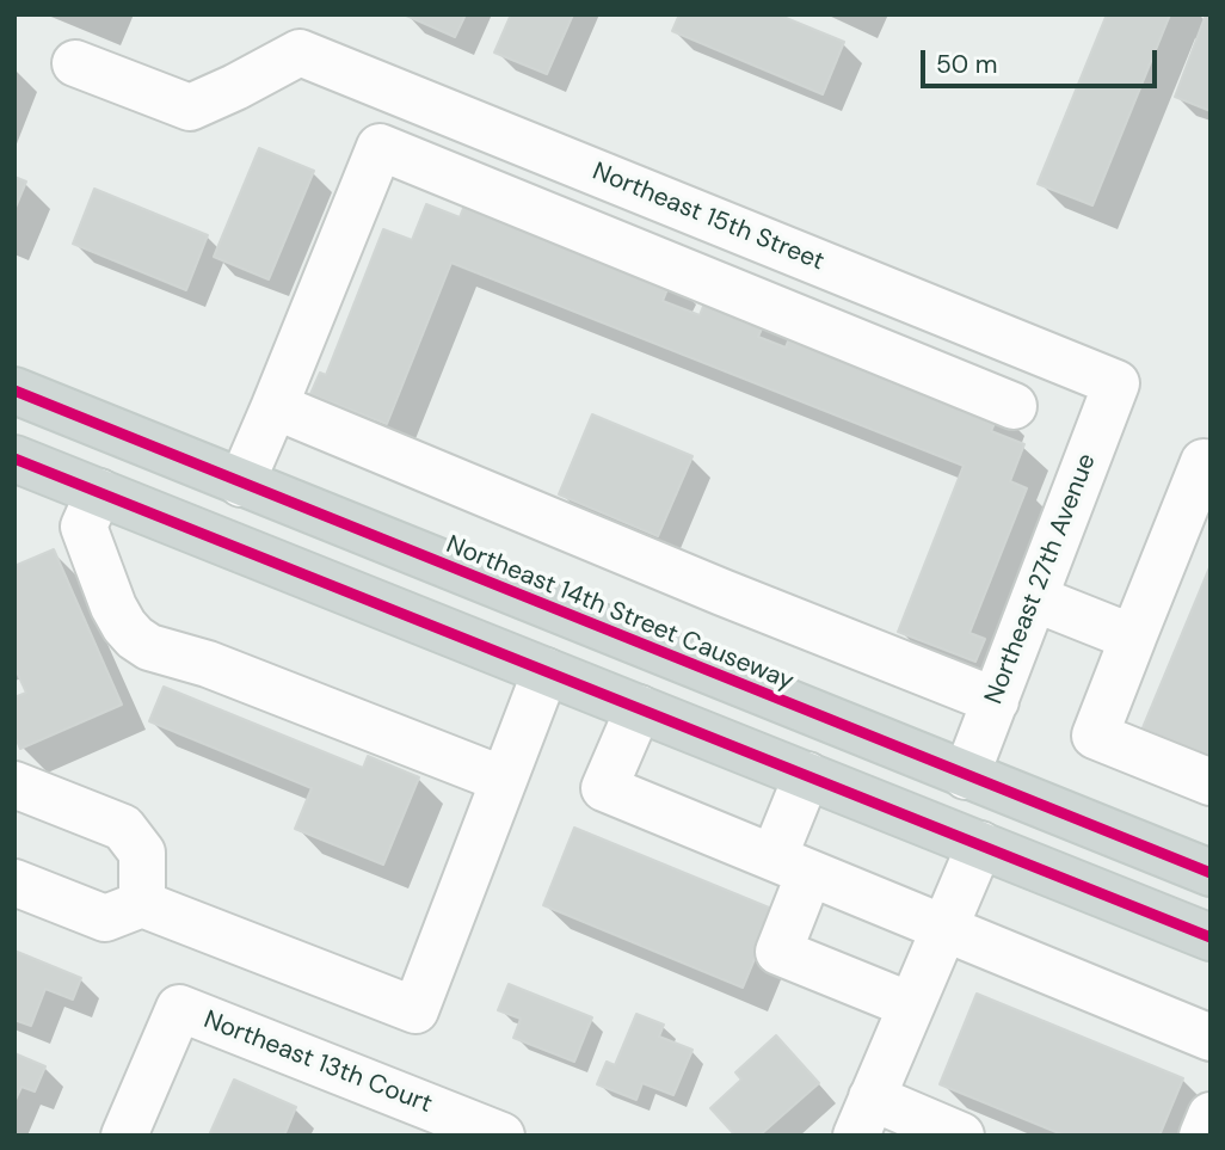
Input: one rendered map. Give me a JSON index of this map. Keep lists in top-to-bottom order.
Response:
{
  "streets": {
    "main road": ["Northeast 14th Street Causeway"],
    "street": ["Northeast 15th Street", "Northeast 27th Avenue", "Northeast 13th Court"]
  },
  "crossings": [
    ["Northeast 15th Street", "Northeast 27th Avenue"],
    ["Northeast 27th Avenue", "Northeast 14th Street Causeway"]
  ],
  "scale_bar": "50 m"
}
